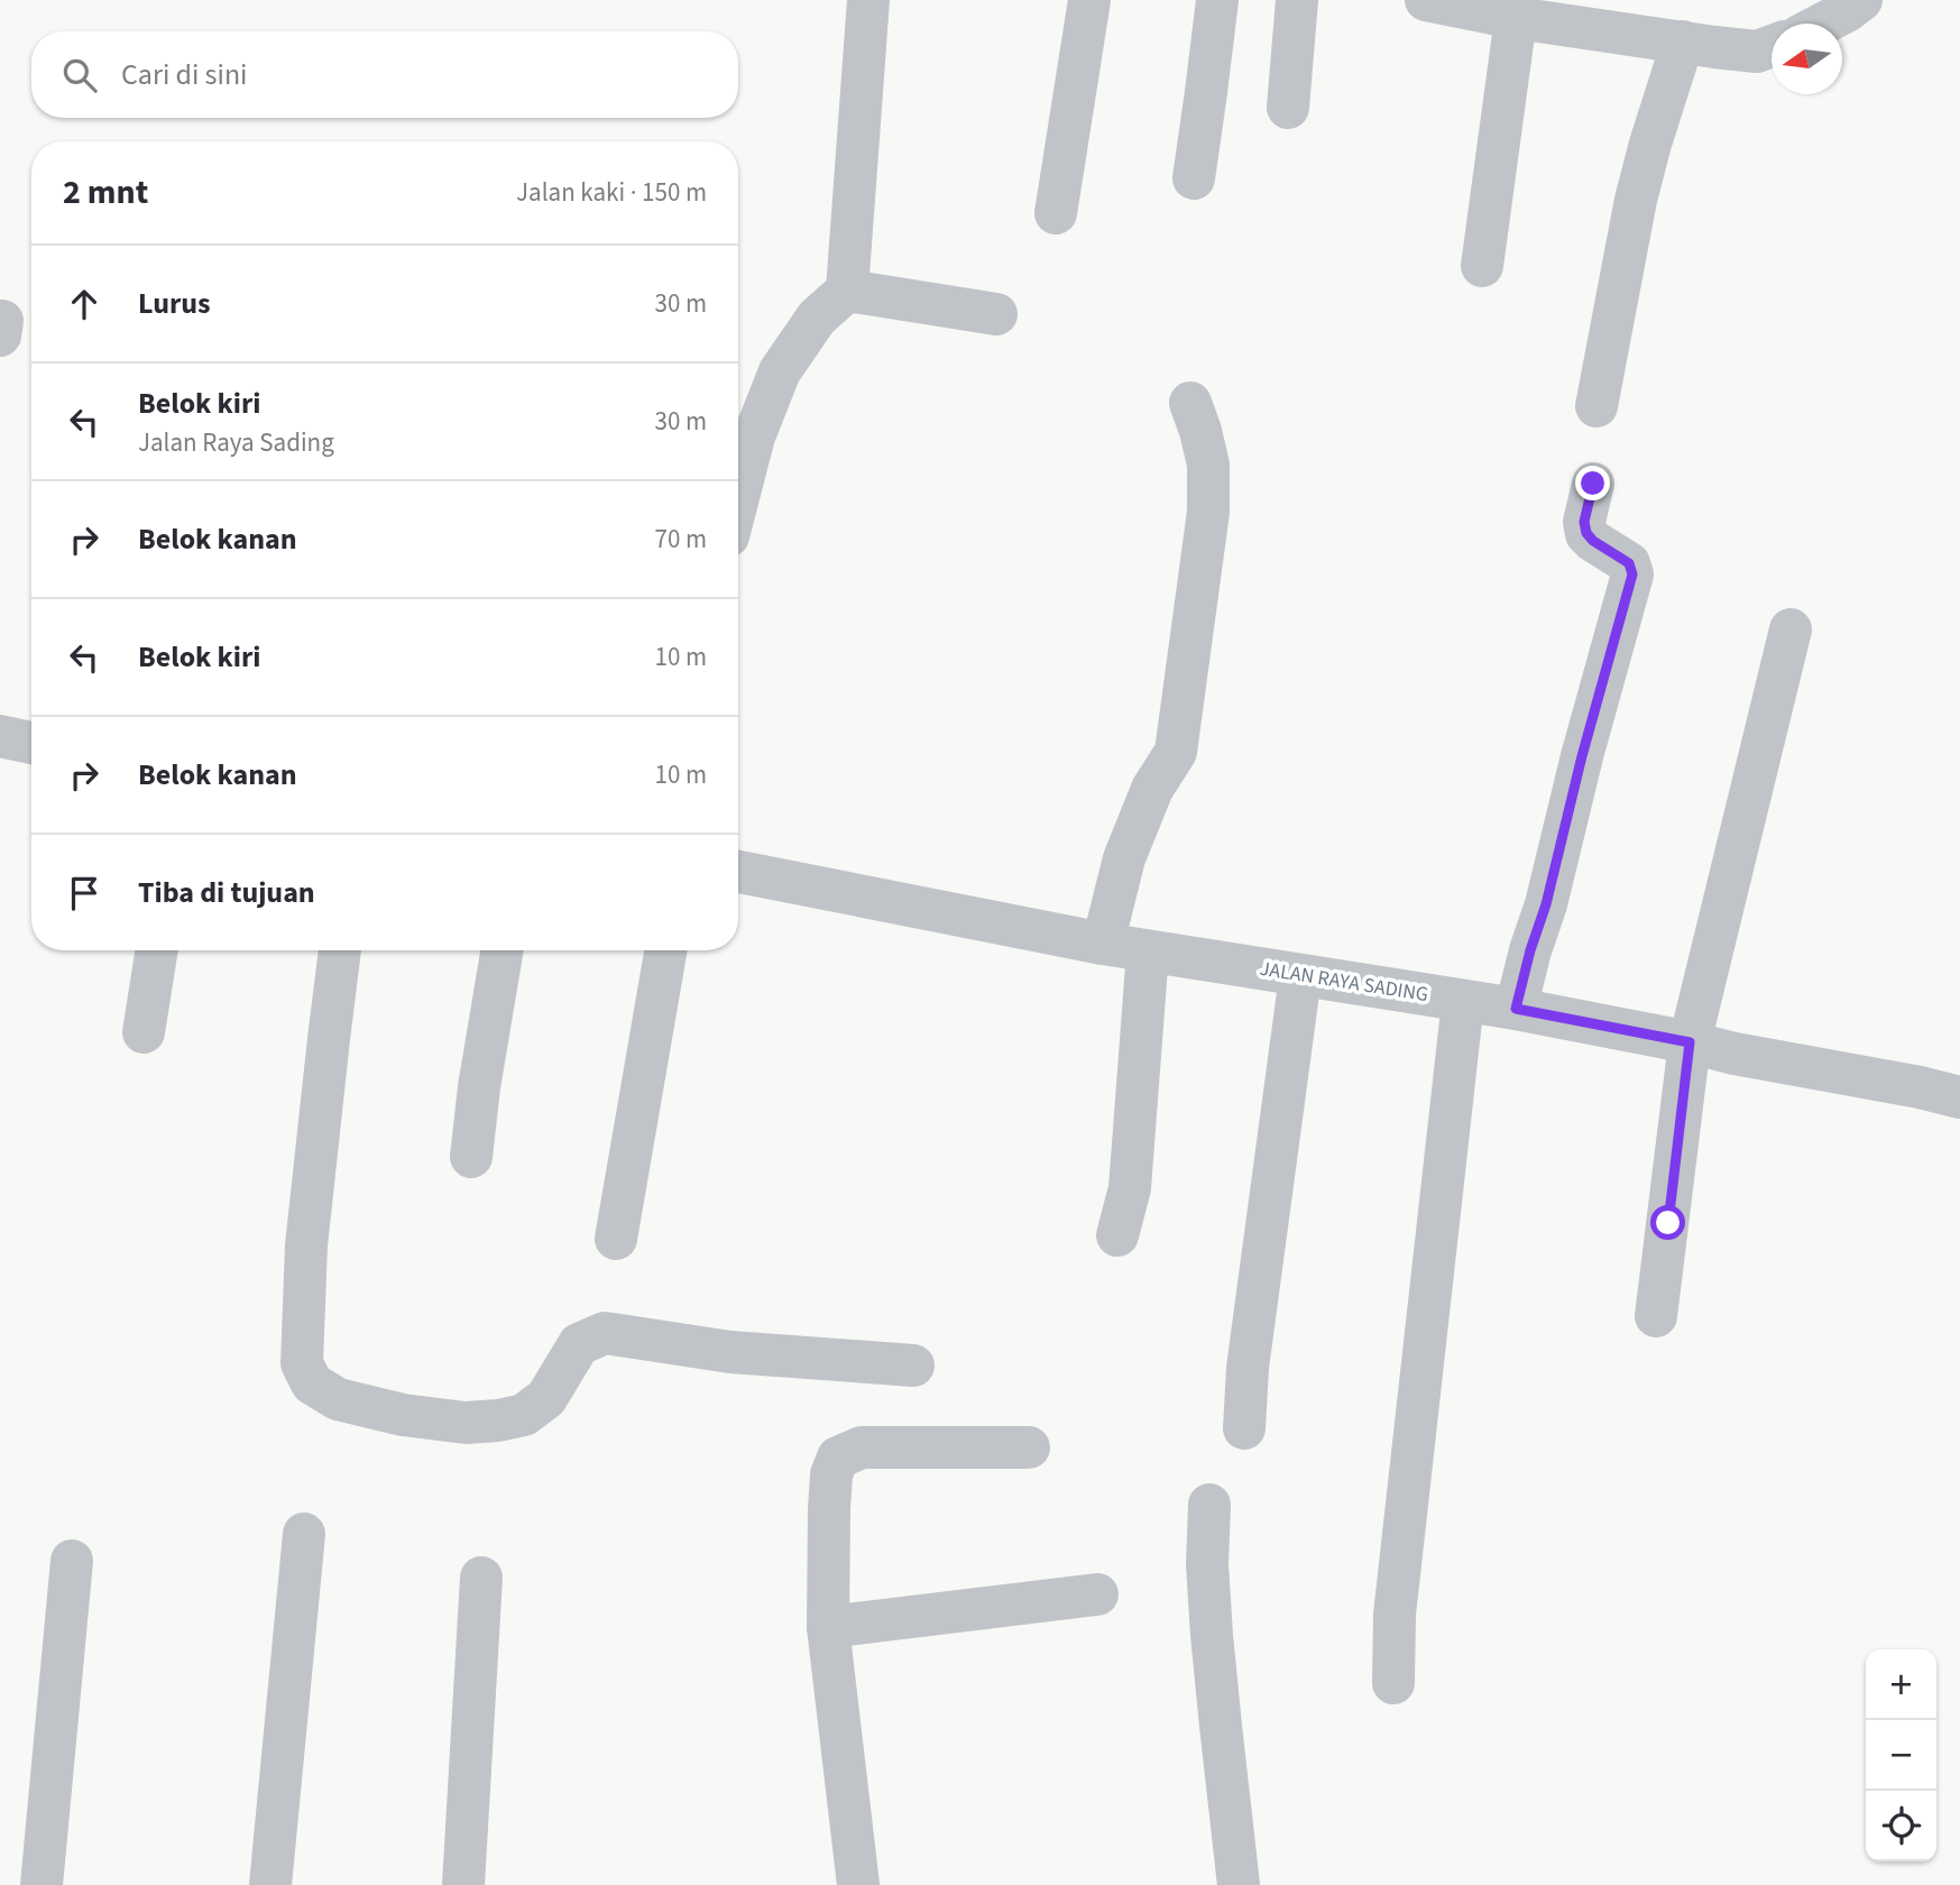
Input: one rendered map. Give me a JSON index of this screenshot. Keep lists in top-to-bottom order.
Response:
{
  "streets": {
    "street": ["JALAN RAYA SADING"]
  },
  "north": "left",
  "page": {
    "search": "Cari di sini",
    "heading": ["2 mnt", "Jalan kaki · 150 m"],
    "list": [
      ["Lurus", "30 m"],
      ["Belok kiri", "Jalan Raya Sading", "30 m"],
      ["Belok kanan", "70 m"],
      ["Belok kiri", "10 m"],
      ["Belok kanan", "10 m"],
      "Tiba di tujuan"
    ],
    "map_buttons": ["+", "−"]
  }
}
